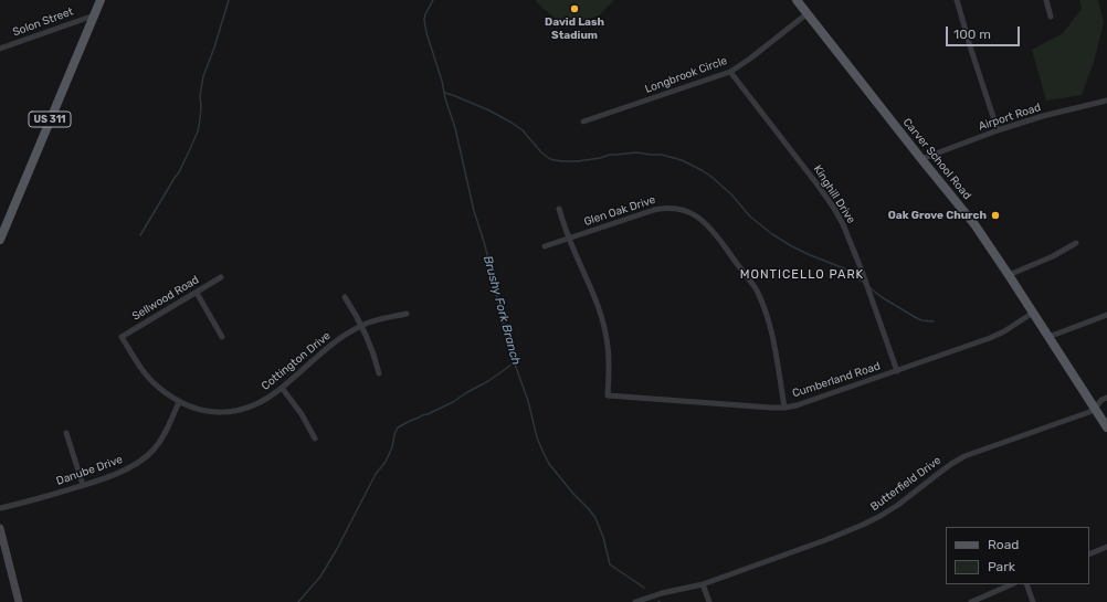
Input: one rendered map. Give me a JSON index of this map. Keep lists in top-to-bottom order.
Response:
{
  "streets": {
    "main road": ["US 311", "Carver School Road"],
    "street": [
      "Solon Street",
      "Longbrook Circle",
      "Airport Road",
      "Kinghill Drive",
      "Glen Oak Drive",
      "Sellwood Road",
      "Cottington Drive",
      "Cumberland Road",
      "Danube Drive",
      "Butterfield Drive"
    ]
  },
  "crossings": [
    ["Solon Street", "US 311"],
    ["Longbrook Circle", "Carver School Road"],
    ["Longbrook Circle", "Kinghill Drive"],
    ["Airport Road", "Carver School Road"],
    ["Carver School Road", "Cumberland Road"],
    ["Carver School Road", "Butterfield Drive"],
    ["Kinghill Drive", "Cumberland Road"],
    ["Glen Oak Drive", "Cumberland Road"],
    ["Sellwood Road", "Cottington Drive"],
    ["Cottington Drive", "Danube Drive"]
  ],
  "districts": ["MONTICELLO PARK"],
  "water": ["Brushy Fork Branch"],
  "places": ["David Lash Stadium", "Oak Grove Church"],
  "legend": ["Road", "Park"],
  "scale_bar": "100 m"
}
